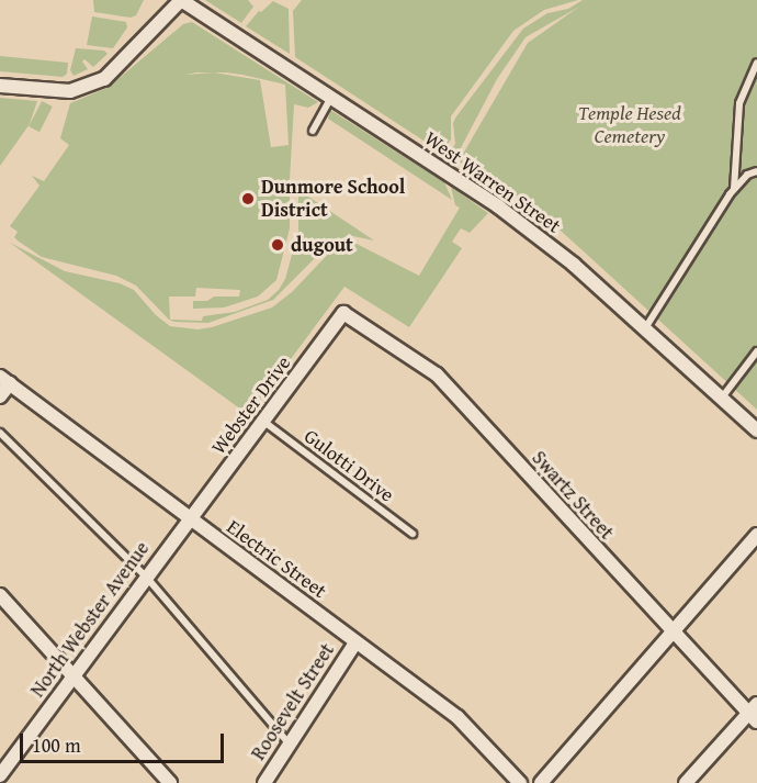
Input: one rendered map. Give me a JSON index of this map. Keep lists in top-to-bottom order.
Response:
{
  "streets": {
    "street": [
      "West Warren Street",
      "Webster Drive",
      "Swartz Street",
      "Electric Street",
      "North Webster Avenue",
      "Roosevelt Street"
    ],
    "lane": ["Gulotti Drive"]
  },
  "crossings": [
    ["Webster Drive", "Gulotti Drive"],
    ["Webster Drive", "Swartz Street"],
    ["Webster Drive", "Electric Street"],
    ["Webster Drive", "North Webster Avenue"],
    ["Electric Street", "North Webster Avenue"],
    ["Electric Street", "Roosevelt Street"]
  ],
  "parks": ["Temple Hesed Cemetery"],
  "places": ["Dunmore School District", "dugout"],
  "scale_bar": "100 m"
}
